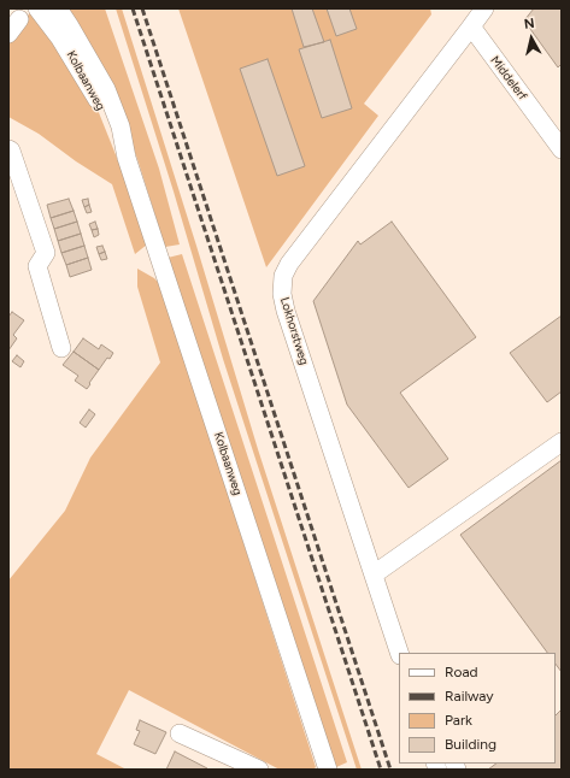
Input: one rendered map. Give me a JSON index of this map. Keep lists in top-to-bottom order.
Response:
{
  "streets": {
    "street": ["Middelerf", "Kolbaanweg", "Lokhorstweg"]
  },
  "crossings": [
    ["Middelerf", "Lokhorstweg"]
  ],
  "legend": [
    "Road",
    "Railway",
    "Park",
    "Building"
  ],
  "north": "top"
}
